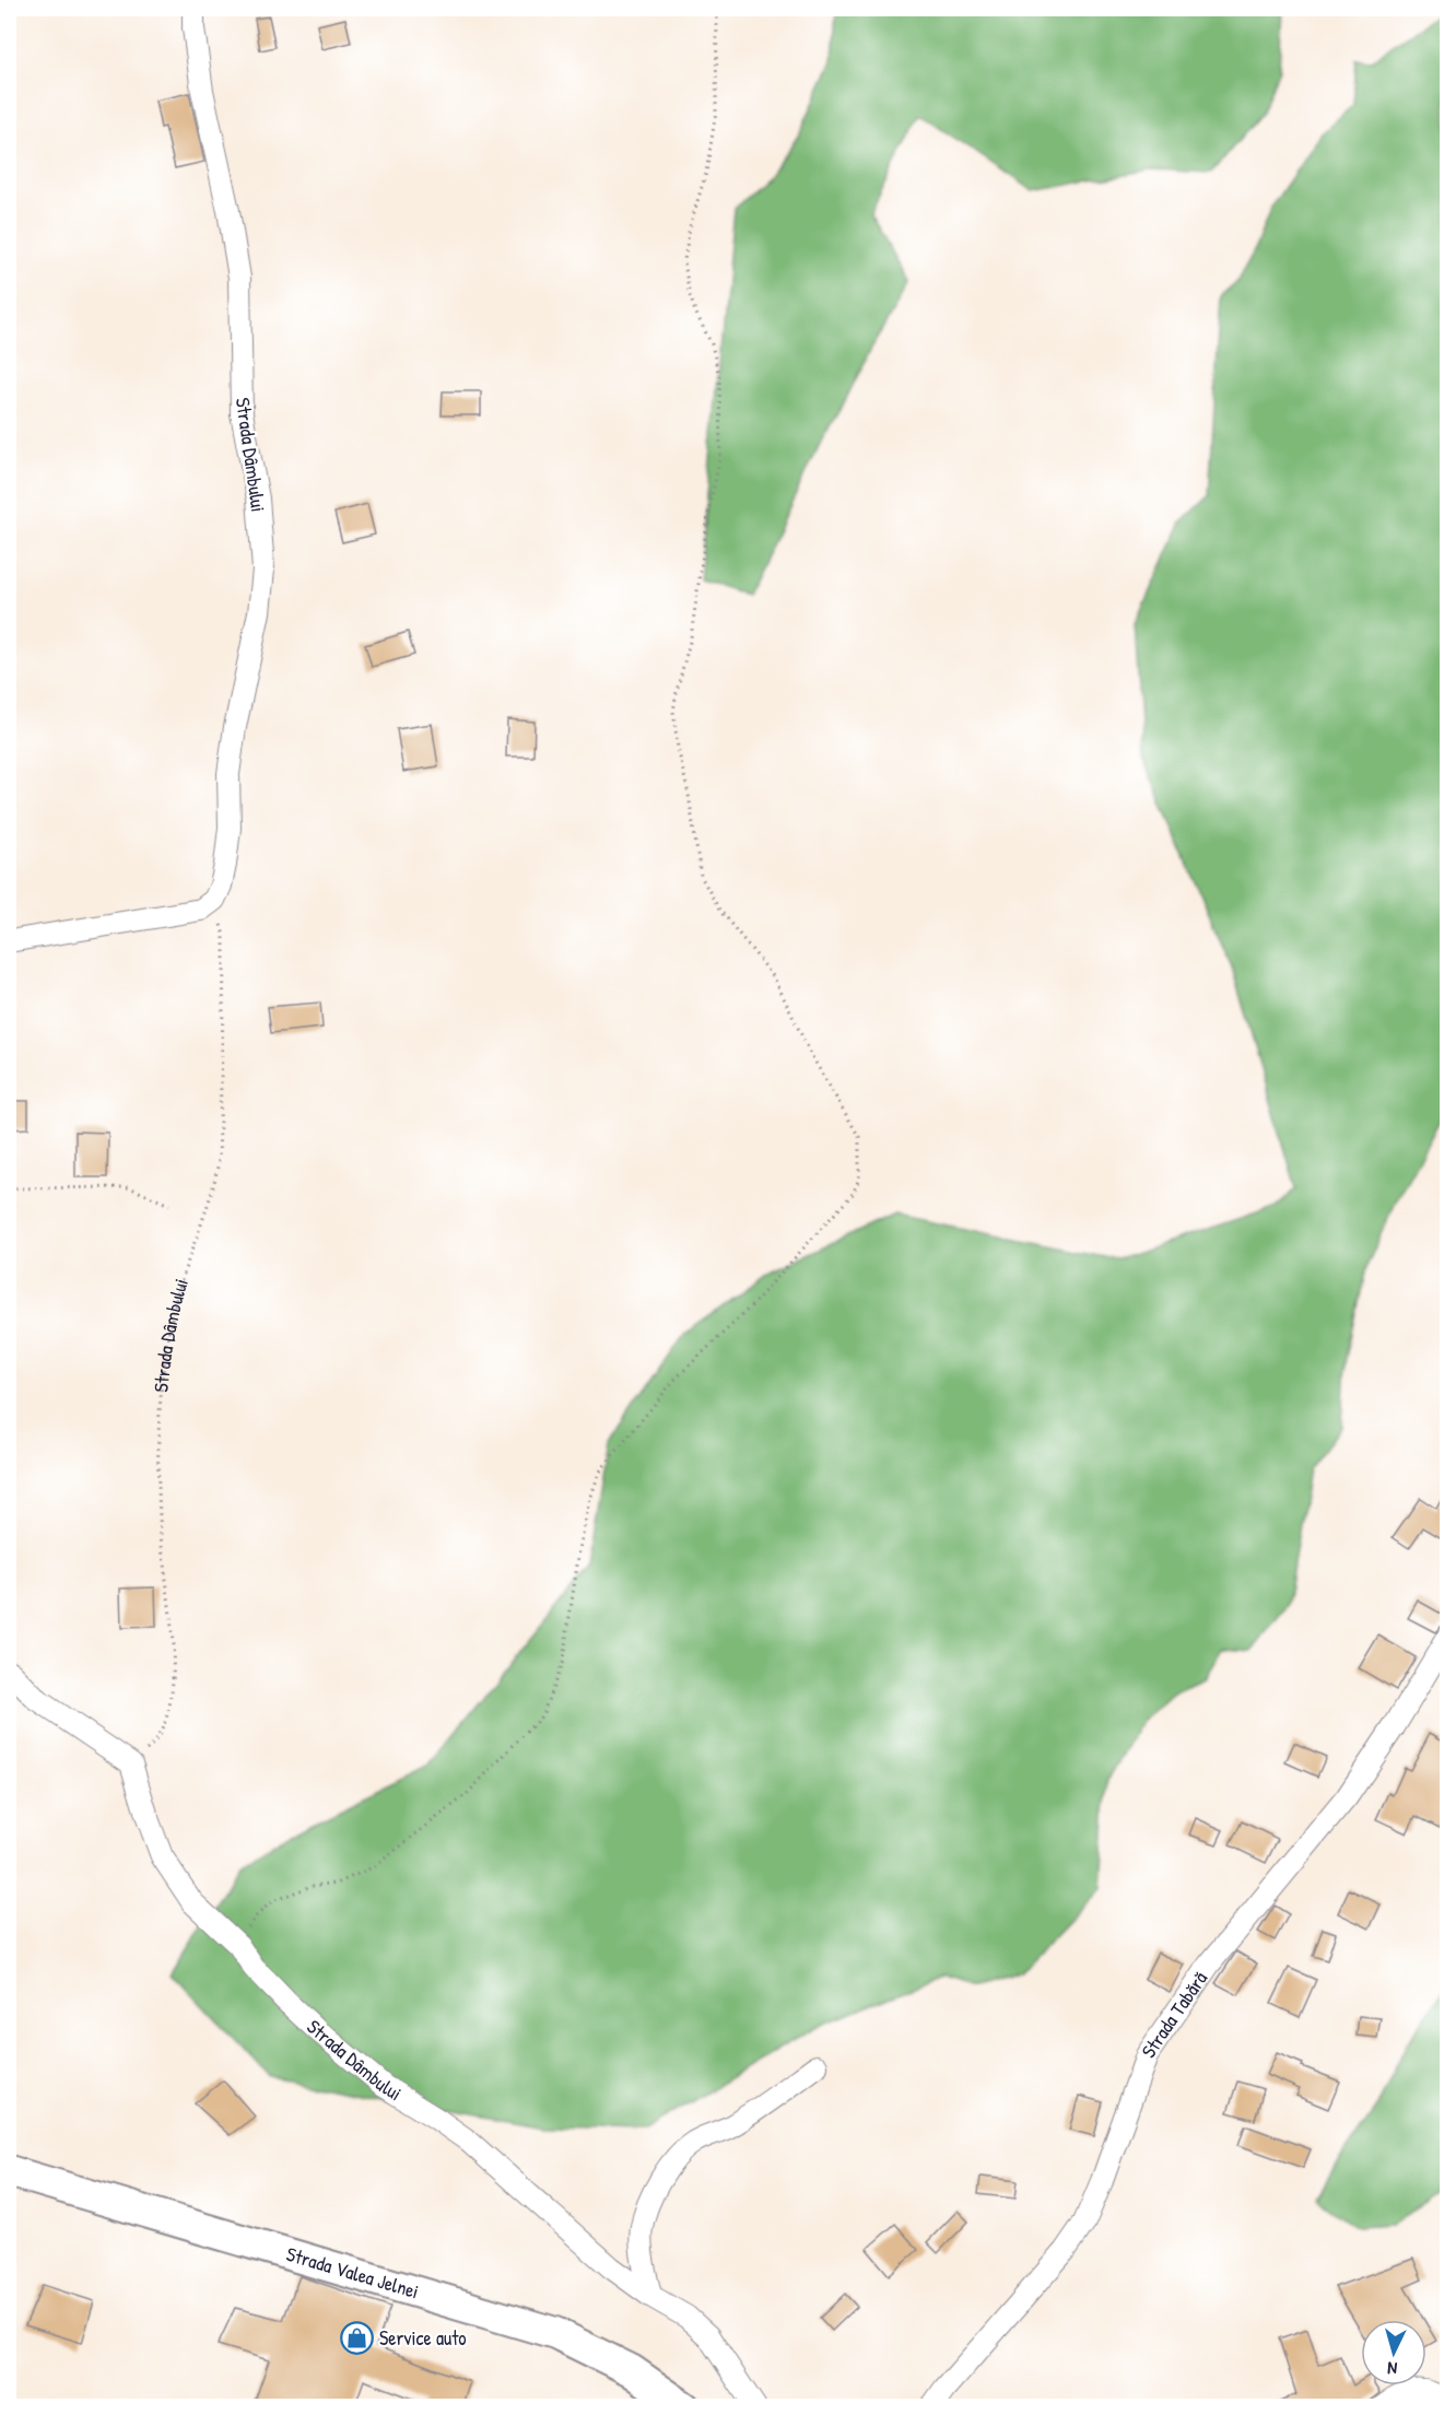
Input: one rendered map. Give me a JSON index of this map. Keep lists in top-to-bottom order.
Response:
{
  "streets": {
    "main road": ["Strada Valea Jelnei"],
    "street": ["Strada Dâmbului", "Strada Tabără"]
  },
  "places": {
    "shop": ["Service auto"]
  },
  "north": "bottom"
}
